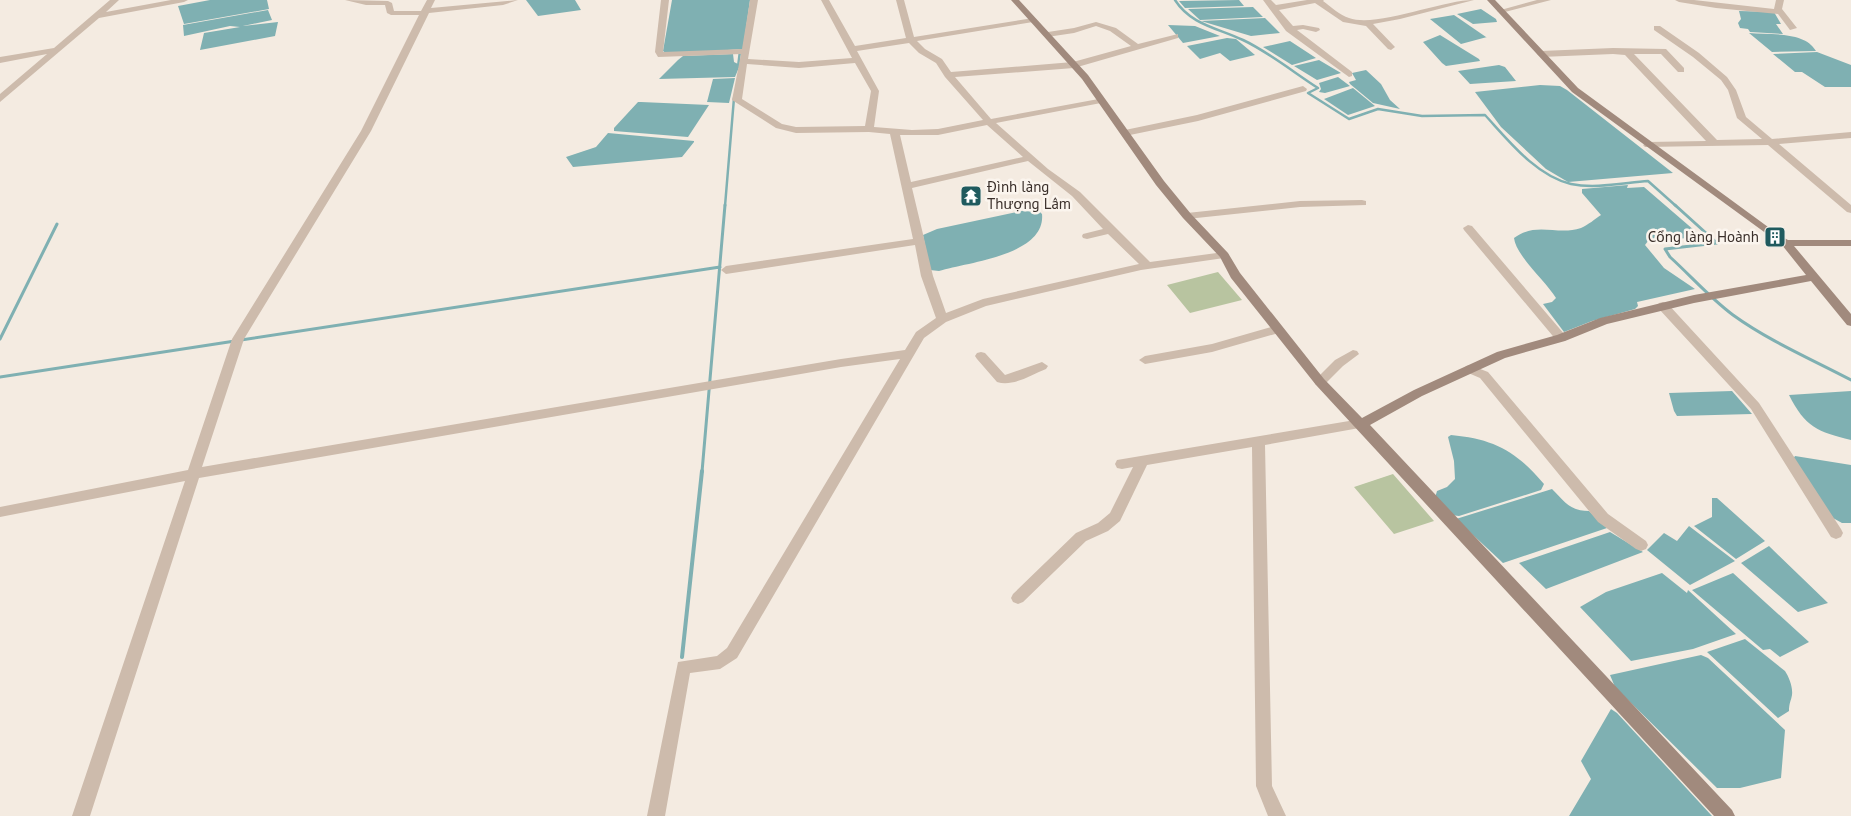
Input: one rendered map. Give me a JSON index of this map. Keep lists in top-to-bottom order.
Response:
{
  "places": {
    "temple": ["Đình làng Thượng Lâm"],
    "building": ["Cổng làng Hoành"]
  }
}
